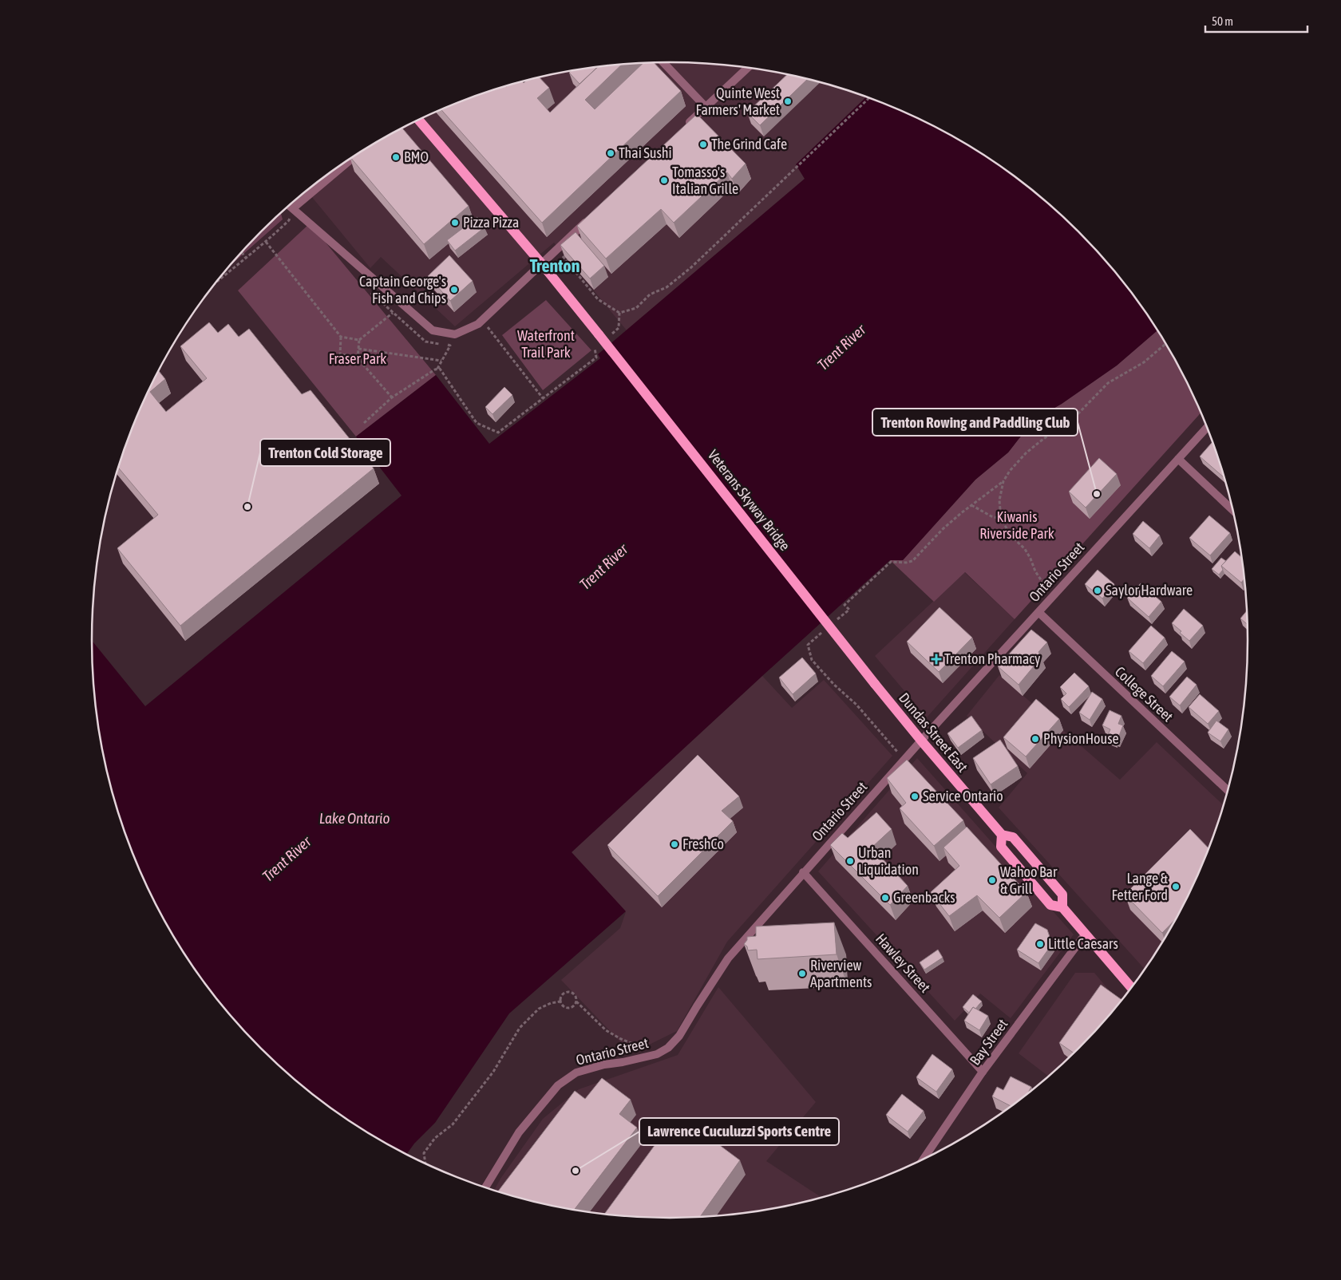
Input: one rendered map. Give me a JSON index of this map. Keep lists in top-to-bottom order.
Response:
{
  "streets": {
    "main road": ["Veterans Skyway Bridge", "Dundas Street East"],
    "street": [
      "Ontario Street",
      "College Street",
      "Hawley Street",
      "Bay Street"
    ]
  },
  "crossings": [
    ["Veterans Skyway Bridge", "Dundas Street East"],
    ["Ontario Street", "College Street"],
    ["Ontario Street", "Dundas Street East"],
    ["Ontario Street", "Hawley Street"],
    ["Dundas Street East", "Bay Street"],
    ["Hawley Street", "Bay Street"]
  ],
  "districts": ["Trenton"],
  "water": ["Trent River", "Lake Ontario"],
  "parks": ["Waterfront Trail Park", "Fraser Park", "Kiwanis Riverside Park"],
  "places": {
    "other": [
      "Quinte West Farmers' Market",
      "The Grind Cafe",
      "Thai Sushi",
      "BMO",
      "Tomasso's Italian Grille",
      "Pizza Pizza",
      "Captain George's Fish and Chips",
      "Trenton Rowing and Paddling Club",
      "Trenton Cold Storage",
      "Saylor Hardware",
      "PhysionHouse",
      "Service Ontario",
      "FreshCo",
      "Urban Liquidation",
      "Wahoo Bar & Grill",
      "Lange & Fetter Ford",
      "Greenbacks",
      "Little Caesars",
      "Riverview Apartments",
      "Lawrence Cuculuzzi Sports Centre"
    ],
    "health": ["Trenton Pharmacy"]
  },
  "scale_bar": "50 m"
}
